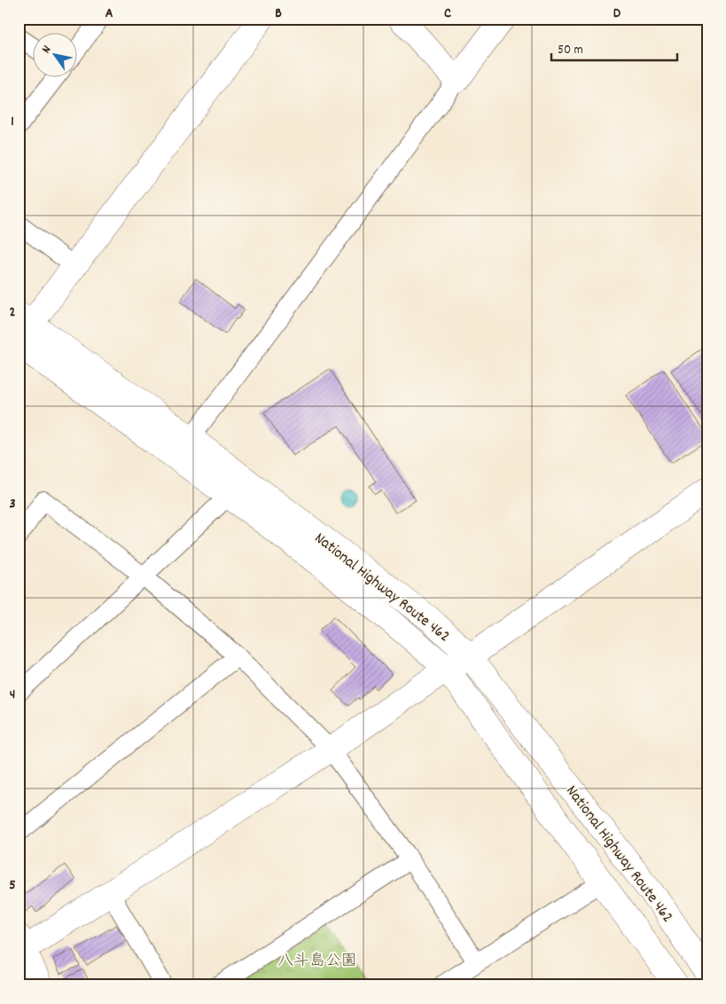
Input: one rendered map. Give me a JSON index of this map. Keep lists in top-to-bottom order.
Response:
{
  "streets": {
    "main road": ["National Highway Route 462"]
  },
  "parks": ["八斗島公園"],
  "scale_bar": "50 m",
  "north": "top left",
  "grid": {
    "columns": [
      "A",
      "B",
      "C",
      "D"
    ],
    "rows": [
      "1",
      "2",
      "3",
      "4",
      "5"
    ]
  }
}
